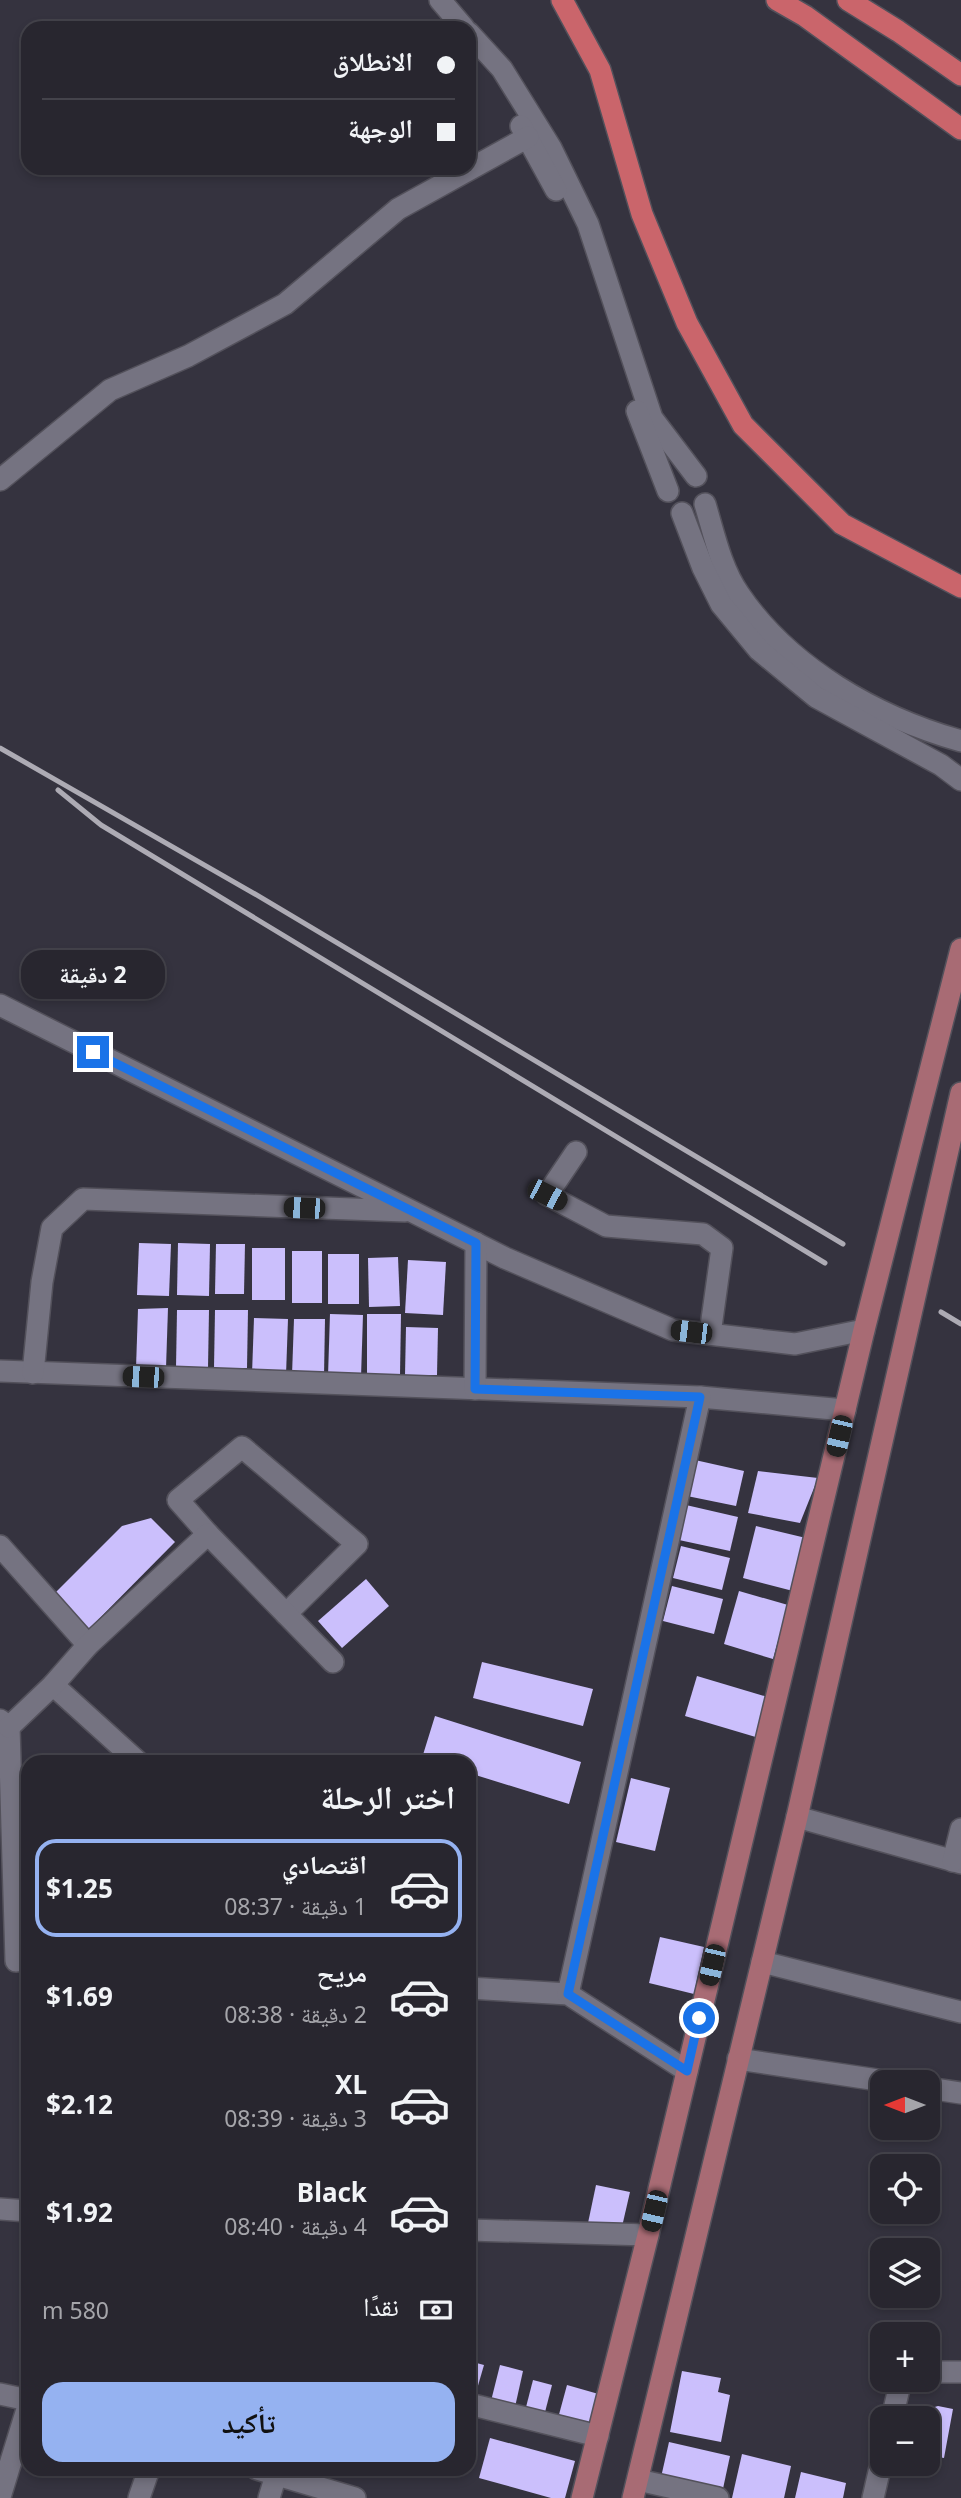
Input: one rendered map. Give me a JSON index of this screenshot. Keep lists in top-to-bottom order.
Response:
{
  "north": "left",
  "page": {
    "banner": ["الانطلاق", "الوجهة"],
    "bubble": "2 دقيقة",
    "heading": "اختر الرحلة",
    "list": [
      {
        "name": "اقتصادي",
        "note": "1 دقيقة · 08:37",
        "value": "$1.25"
      },
      {
        "name": "مريح",
        "note": "2 دقيقة · 08:38",
        "value": "$1.69"
      },
      {
        "name": "XL",
        "note": "3 دقيقة · 08:39",
        "value": "$2.12"
      },
      {
        "name": "Black",
        "note": "4 دقيقة · 08:40",
        "value": "$1.92"
      }
    ],
    "map_buttons": ["+", "−"],
    "pay": ["نقدًا", "580 m"],
    "buttons": "تأكيد"
  }
}
